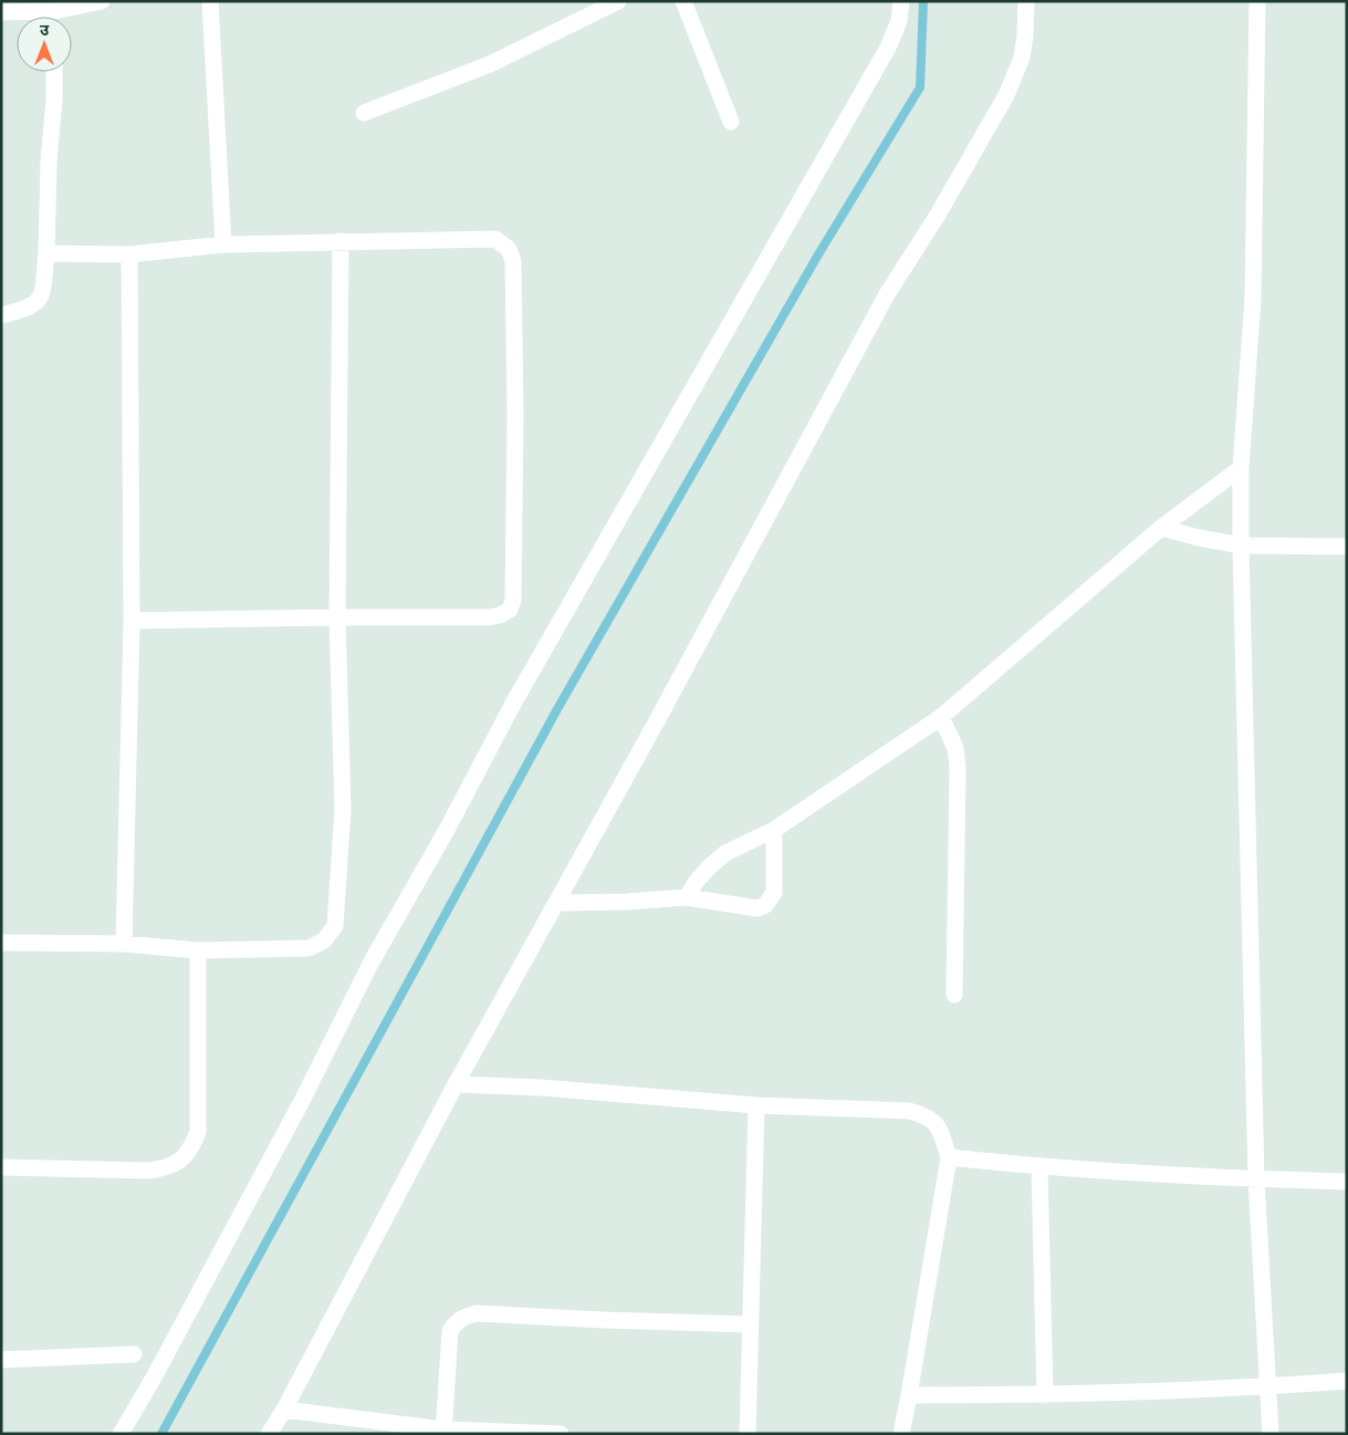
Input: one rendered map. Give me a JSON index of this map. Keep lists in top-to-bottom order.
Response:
{
  "north": "top"
}
